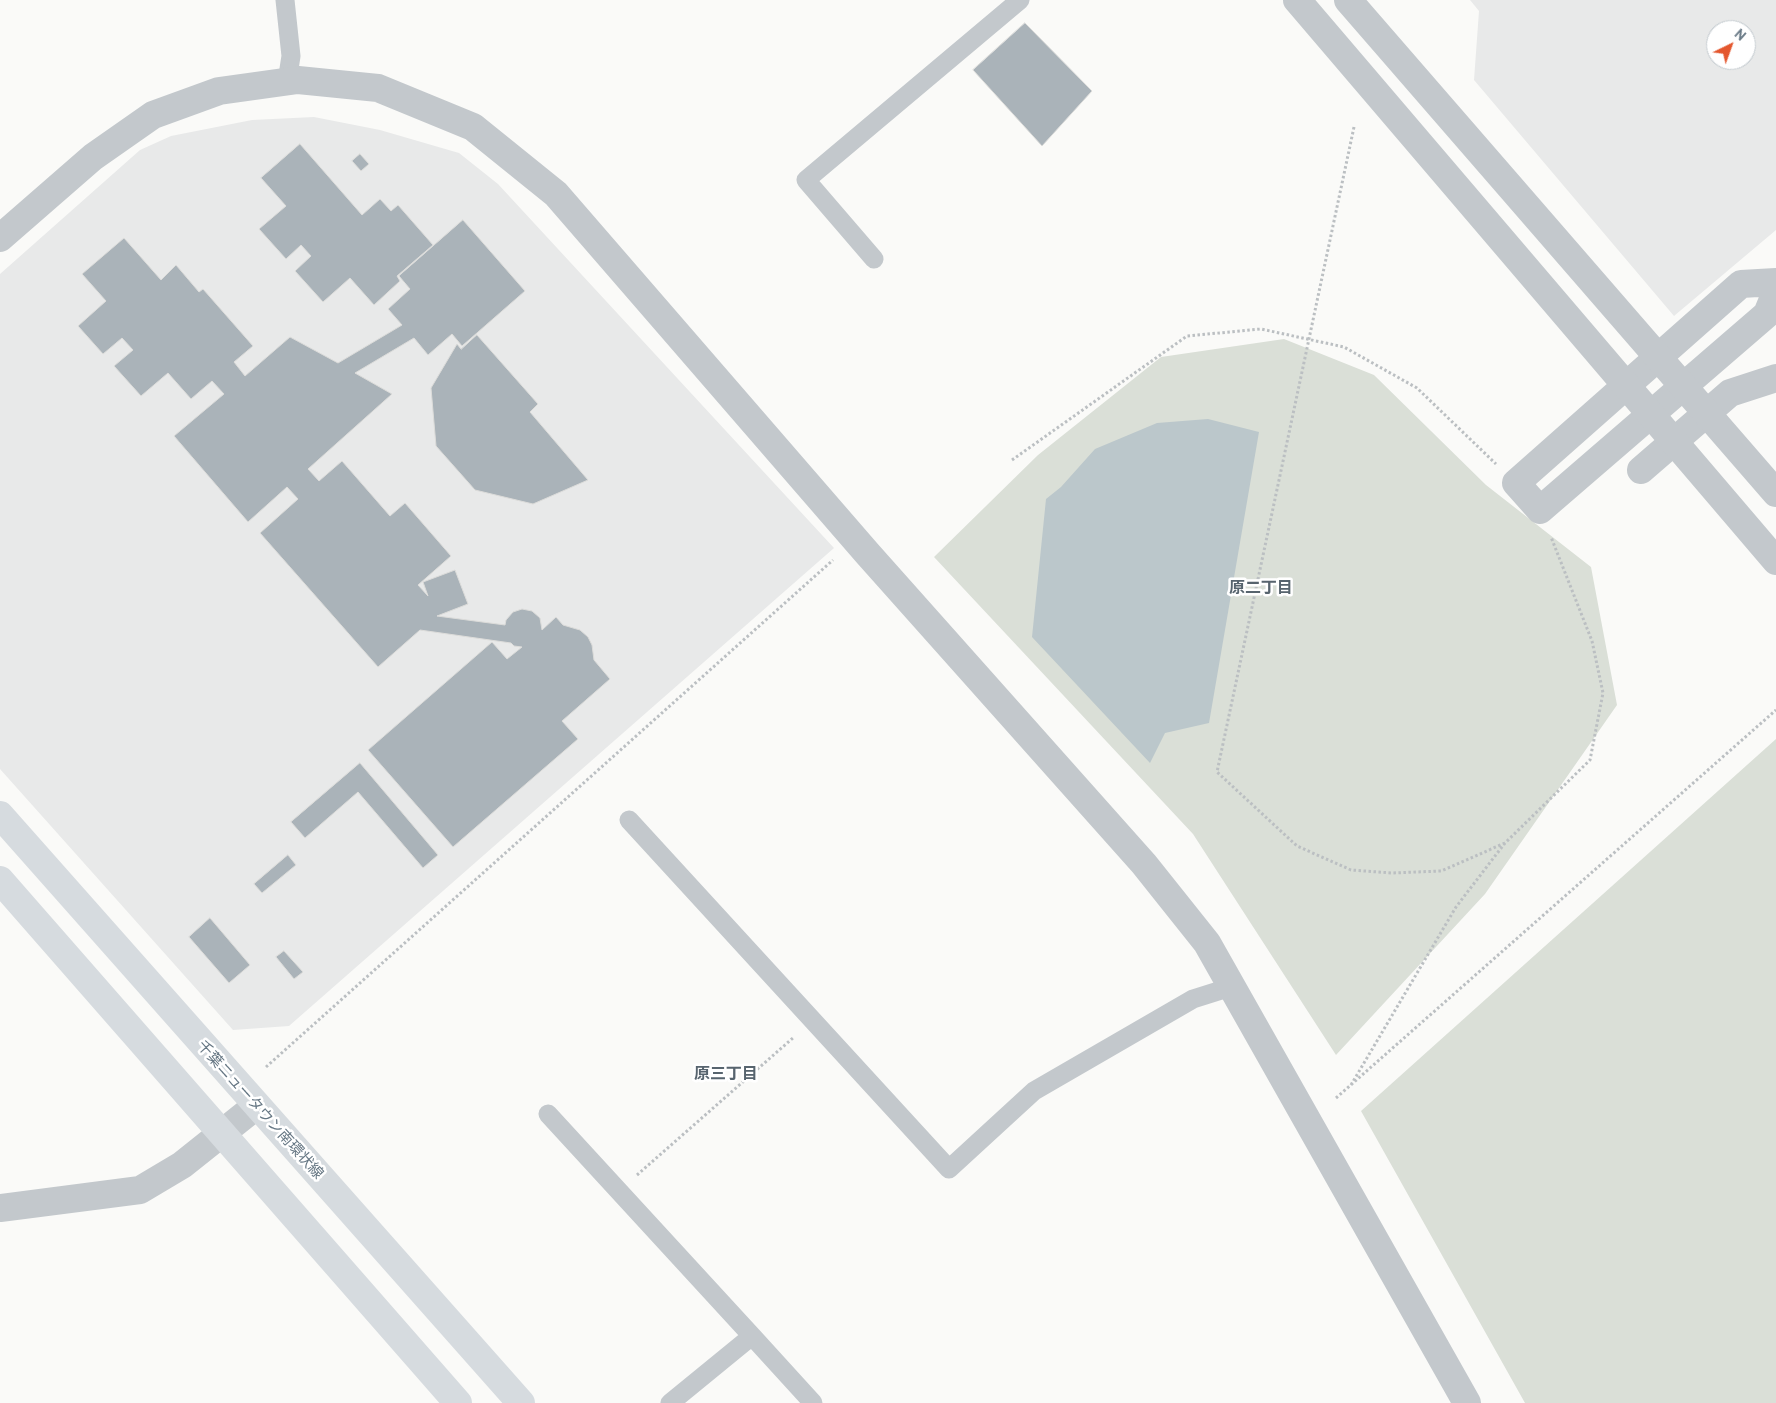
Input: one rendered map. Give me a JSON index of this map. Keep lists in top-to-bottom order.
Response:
{
  "streets": {
    "main road": ["千葉ニュータウン南環状線"]
  },
  "districts": ["原二丁目", "原三丁目"],
  "north": "top right"
}
